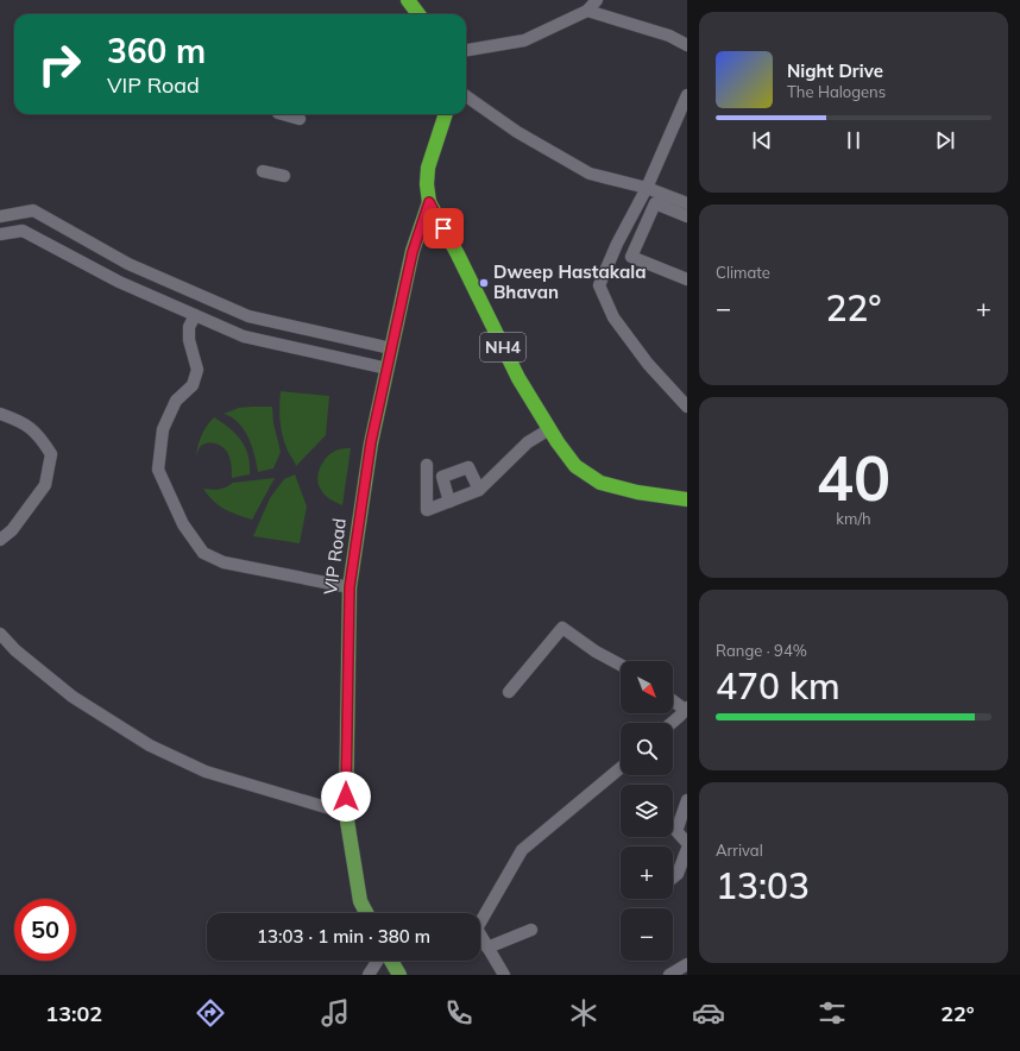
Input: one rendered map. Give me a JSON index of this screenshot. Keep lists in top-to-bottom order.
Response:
{
  "streets": {
    "highway": ["NH4", "VIP Road"]
  },
  "places": ["Dweep Hastakala Bhavan"],
  "north": "bottom right",
  "page": {
    "turn": ["360 m", "VIP Road"],
    "song": ["Night Drive", "The Halogens"],
    "tile": [
      "Climate",
      ["40", "km/h"],
      ["Range · 94%", "470 km"],
      ["Arrival", "13:03"]
    ],
    "heat": ["−", "22°", "+"],
    "map_buttons": ["+", "−"],
    "limit": "50",
    "trip": "13:03 · 1 min · 380 m",
    "tabs": ["13:02", "22°"]
  }
}
